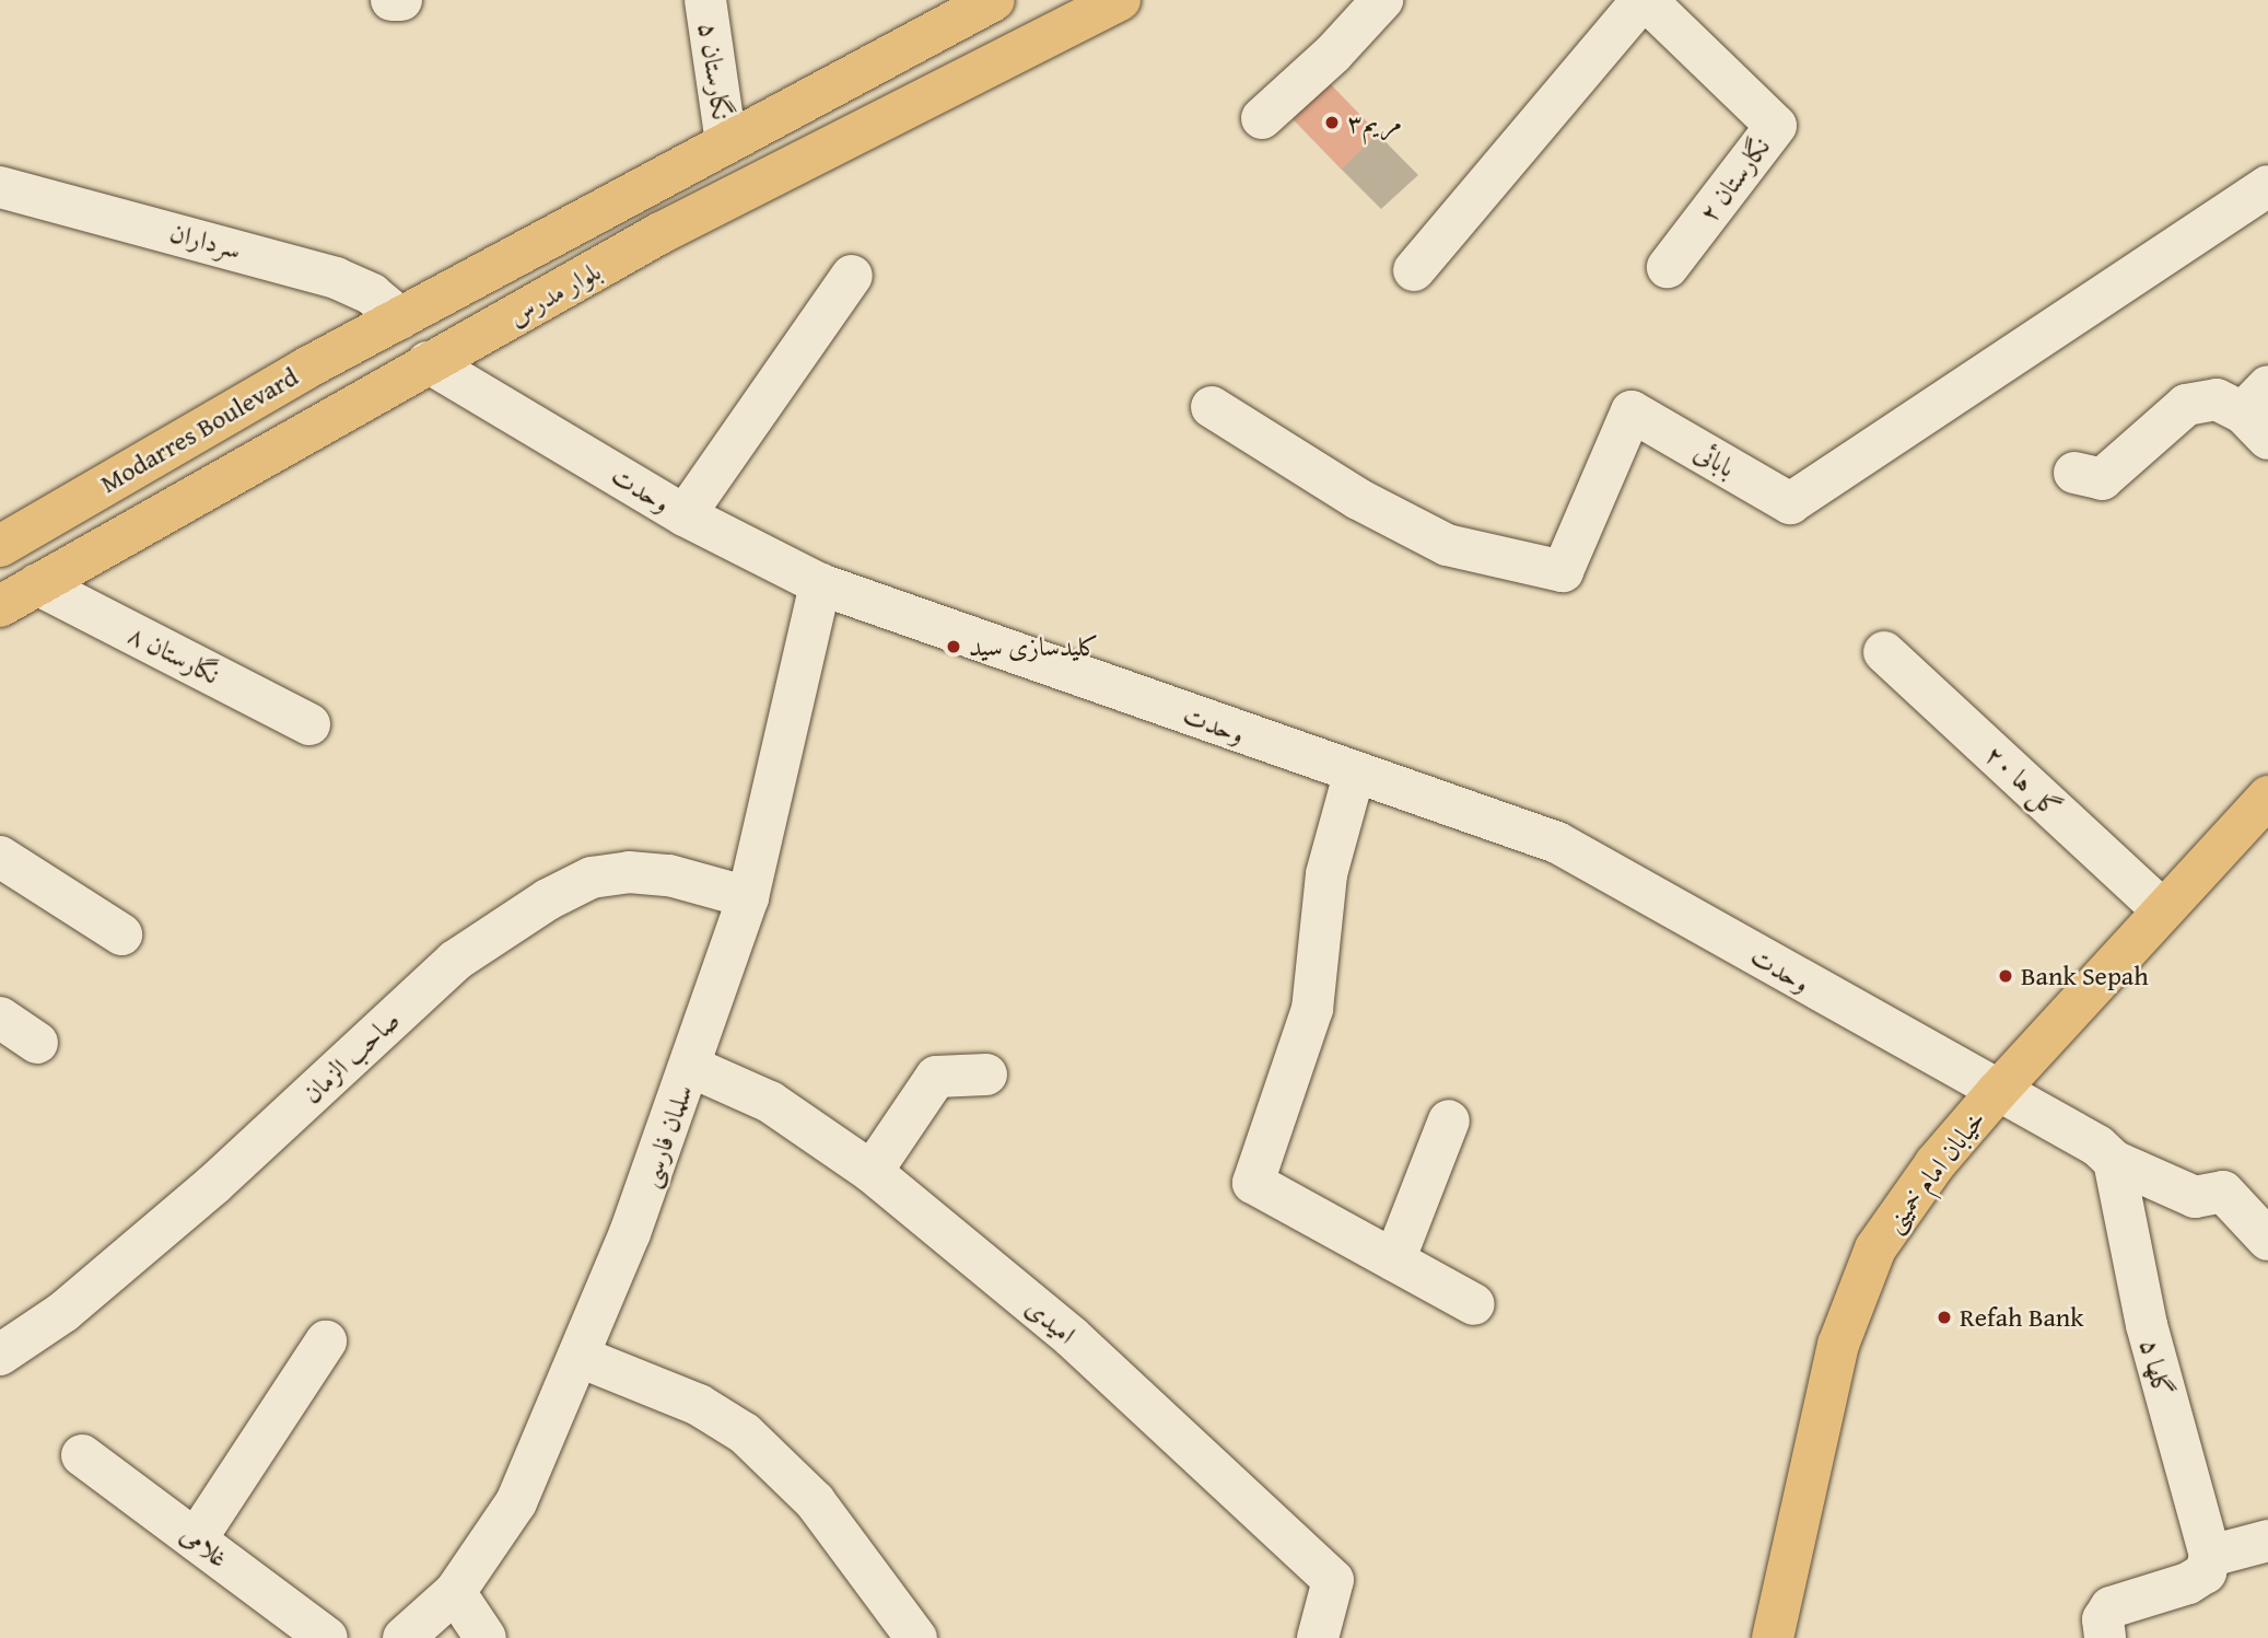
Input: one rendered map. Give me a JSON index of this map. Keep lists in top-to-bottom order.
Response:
{
  "streets": {
    "main road": ["بلوار مدرس", "Modarres Boulevard", "خیابان امام خمینی"],
    "street": [
      "نگارستان ۵",
      "نگارستان ۲",
      "سرداران",
      "بابائی",
      "وحدت",
      "نگارستان ۸",
      "گل ها ۲۰",
      "صاحب الزمان",
      "سلمان فارسی",
      "امیدی",
      "گلها ۵",
      "غلامی"
    ]
  },
  "crossings": [
    ["نگارستان ۵", "بلوار مدرس"],
    ["سرداران", "بلوار مدرس"],
    ["سرداران", "Modarres Boulevard"],
    ["بلوار مدرس", "Modarres Boulevard"],
    ["بلوار مدرس", "وحدت"],
    ["بلوار مدرس", "نگارستان ۸"],
    ["وحدت", "سلمان فارسی"],
    ["وحدت", "خیابان امام خمینی"],
    ["گل ها ۲۰", "خیابان امام خمینی"],
    ["صاحب الزمان", "سلمان فارسی"],
    ["سلمان فارسی", "امیدی"]
  ],
  "places": [
    "مریم۳",
    "کلیدسازی سید",
    "Bank Sepah",
    "Refah Bank"
  ]
}
